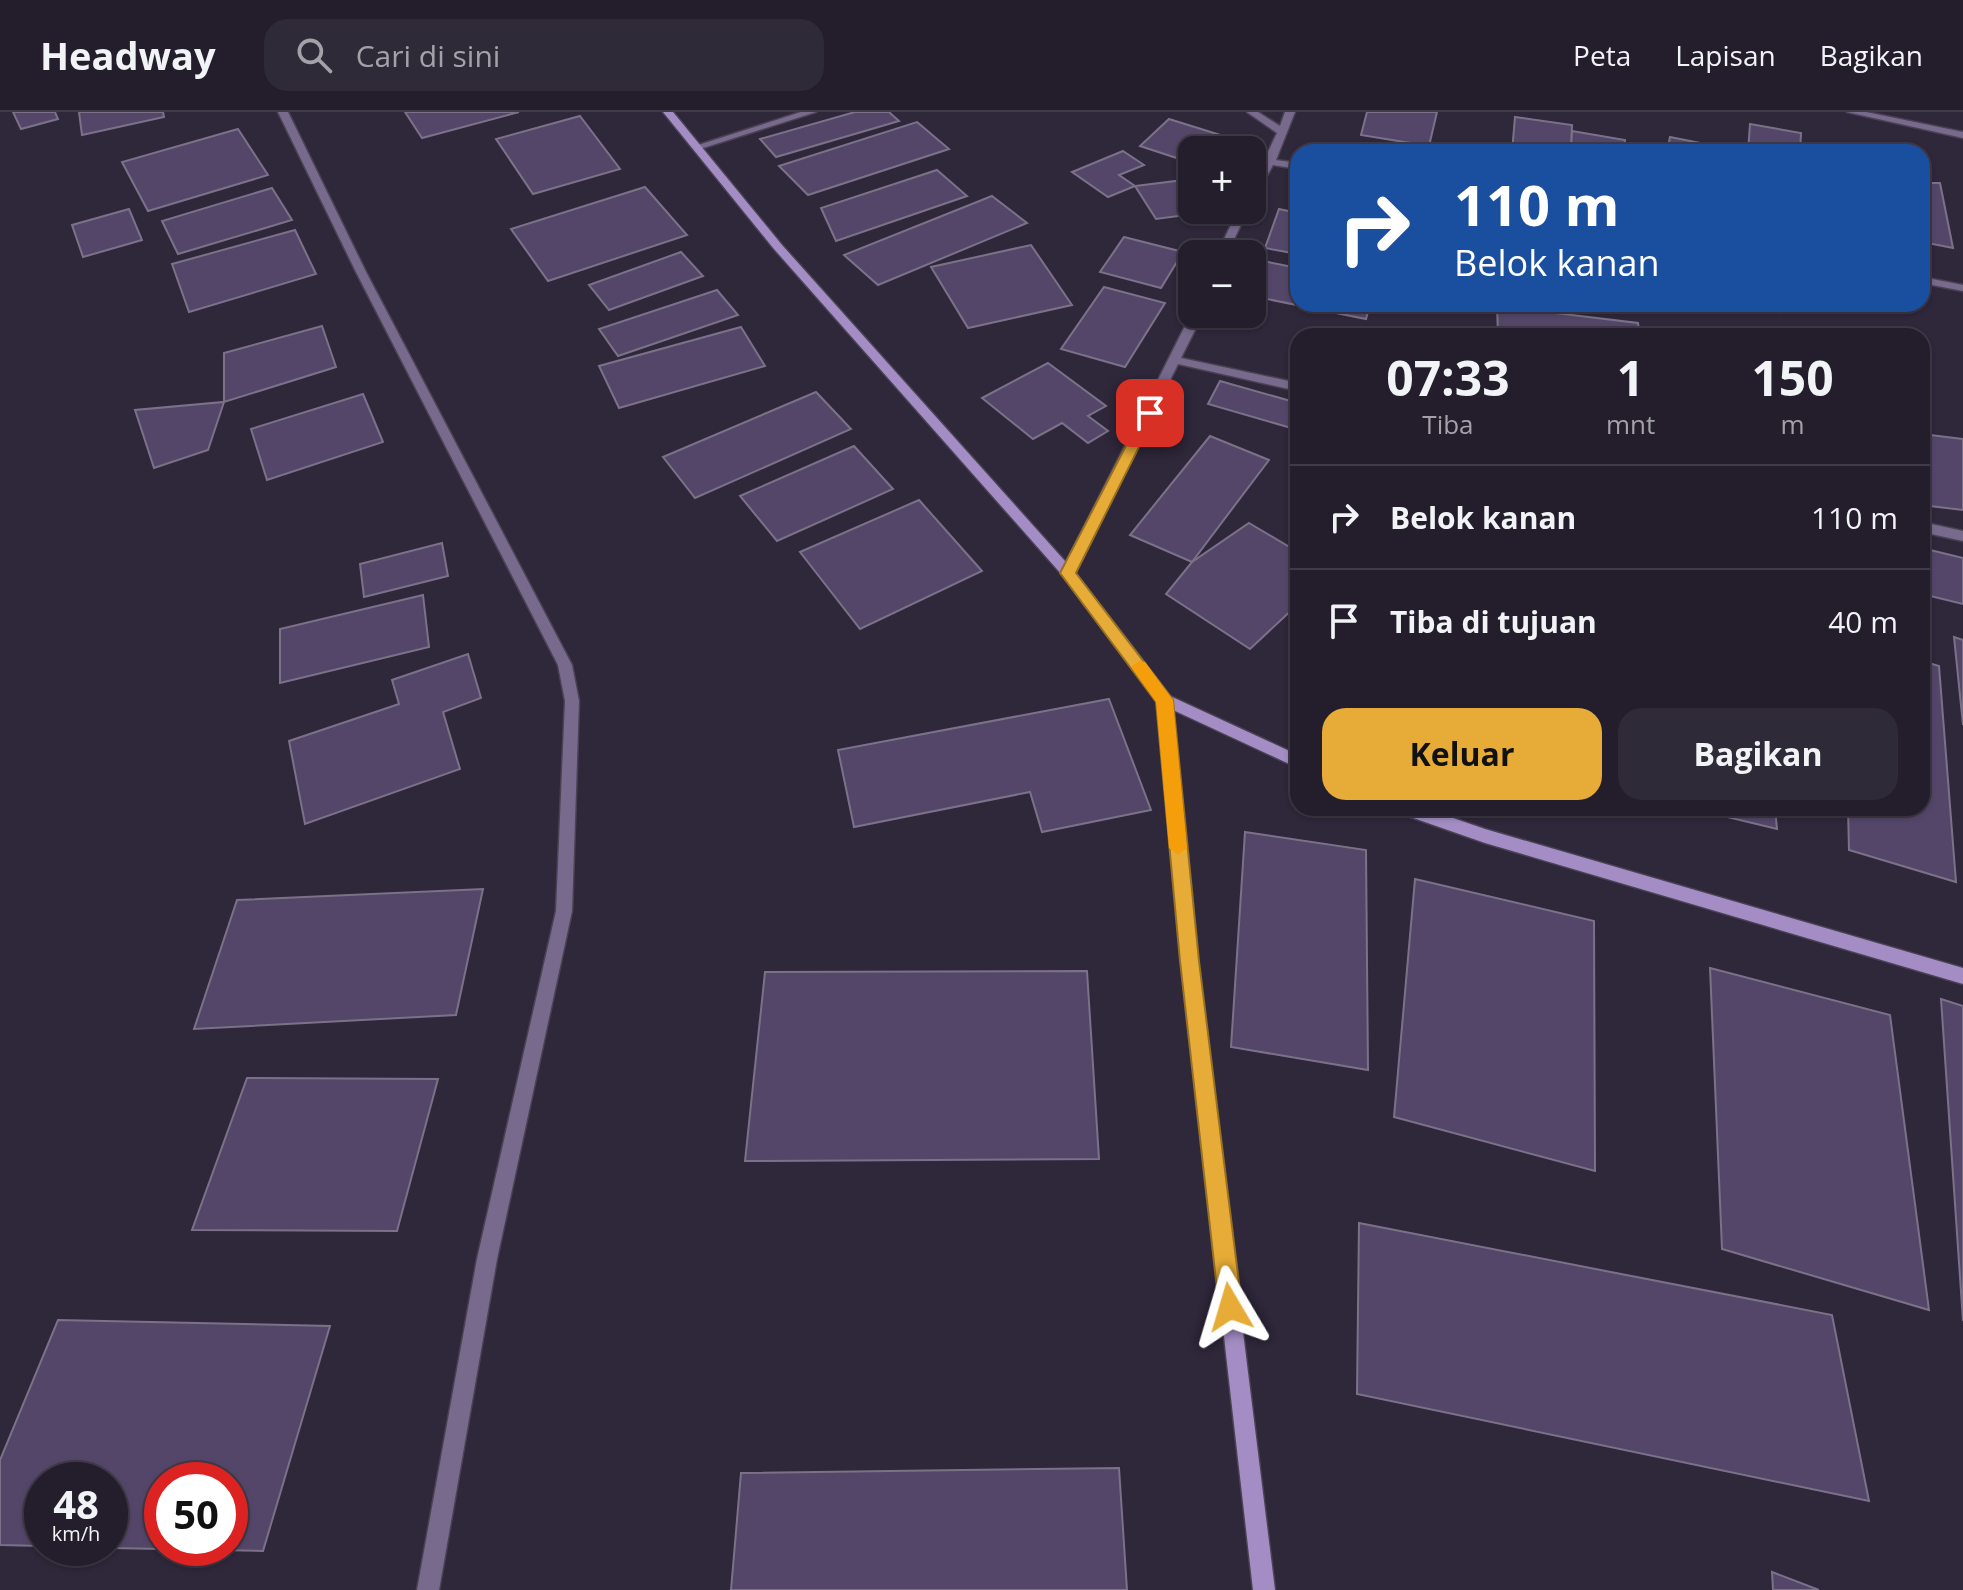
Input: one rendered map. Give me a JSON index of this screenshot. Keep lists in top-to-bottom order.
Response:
{
  "page": {
    "header": "Headway",
    "search": "Cari di sini",
    "nav": ["Peta", "Lapisan", "Bagikan"],
    "map_buttons": ["+", "−"],
    "turn": ["110 m", "Belok kanan"],
    "eta": [
      "07:33",
      "Tiba",
      "1",
      "mnt",
      "150",
      "m"
    ],
    "list": [
      {
        "name": "Belok kanan",
        "value": "110 m"
      },
      {
        "name": "Tiba di tujuan",
        "value": "40 m"
      }
    ],
    "buttons": ["Keluar", "Bagikan"],
    "speed": "48 km/h",
    "limit": "50"
  }
}
